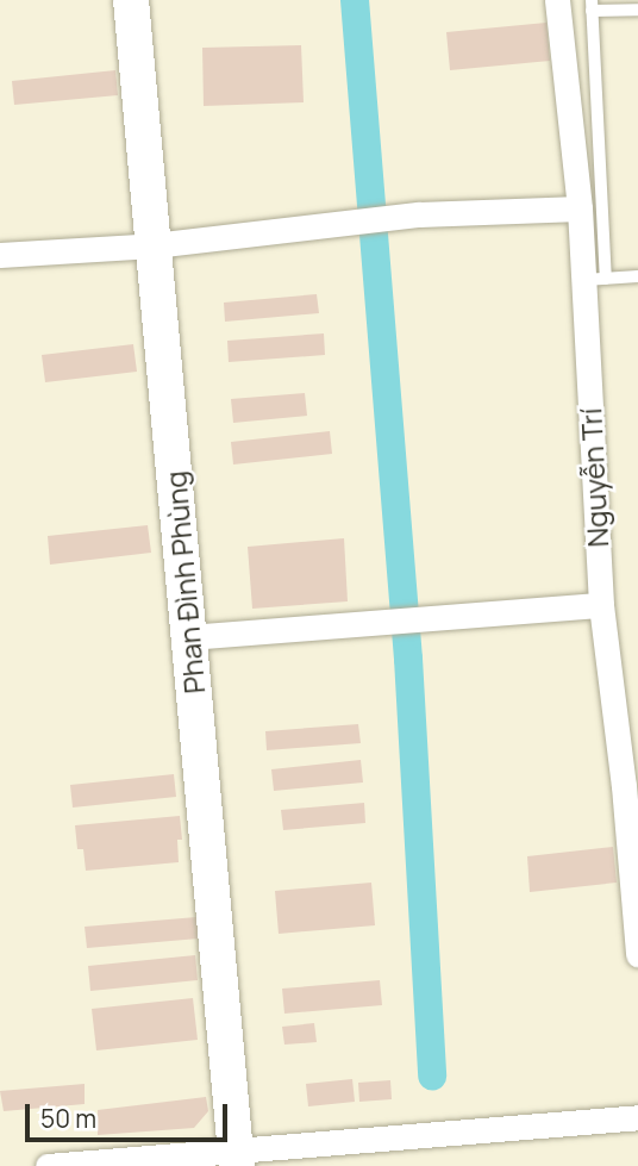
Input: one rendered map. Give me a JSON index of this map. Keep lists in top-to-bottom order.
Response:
{
  "streets": {
    "street": ["Nguyễn Trí", "Phan Đình Phùng"]
  },
  "scale_bar": "50 m"
}
